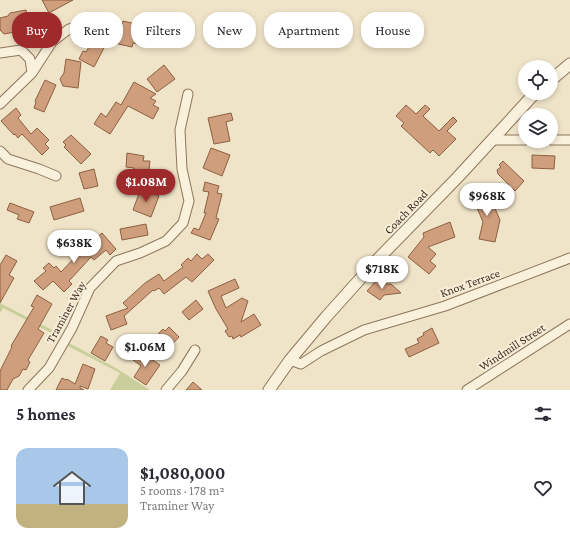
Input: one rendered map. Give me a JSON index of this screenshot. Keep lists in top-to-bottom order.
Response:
{
  "streets": {
    "street": [
      "Coach Road",
      "Knox Terrace",
      "Traminer Way",
      "Windmill Street"
    ]
  },
  "crossings": [
    ["Coach Road", "Knox Terrace"]
  ],
  "page": {
    "chip": [
      "Buy",
      "Rent",
      "Filters",
      "New",
      "Apartment",
      "House"
    ],
    "price": [
      "$1.08M",
      "$968K",
      "$638K",
      "$718K",
      "$1.06M"
    ],
    "heading": "5 homes",
    "list": [
      {
        "name": "$1,080,000",
        "note": "5 rooms · 178 m² · Traminer Way"
      }
    ]
  }
}
